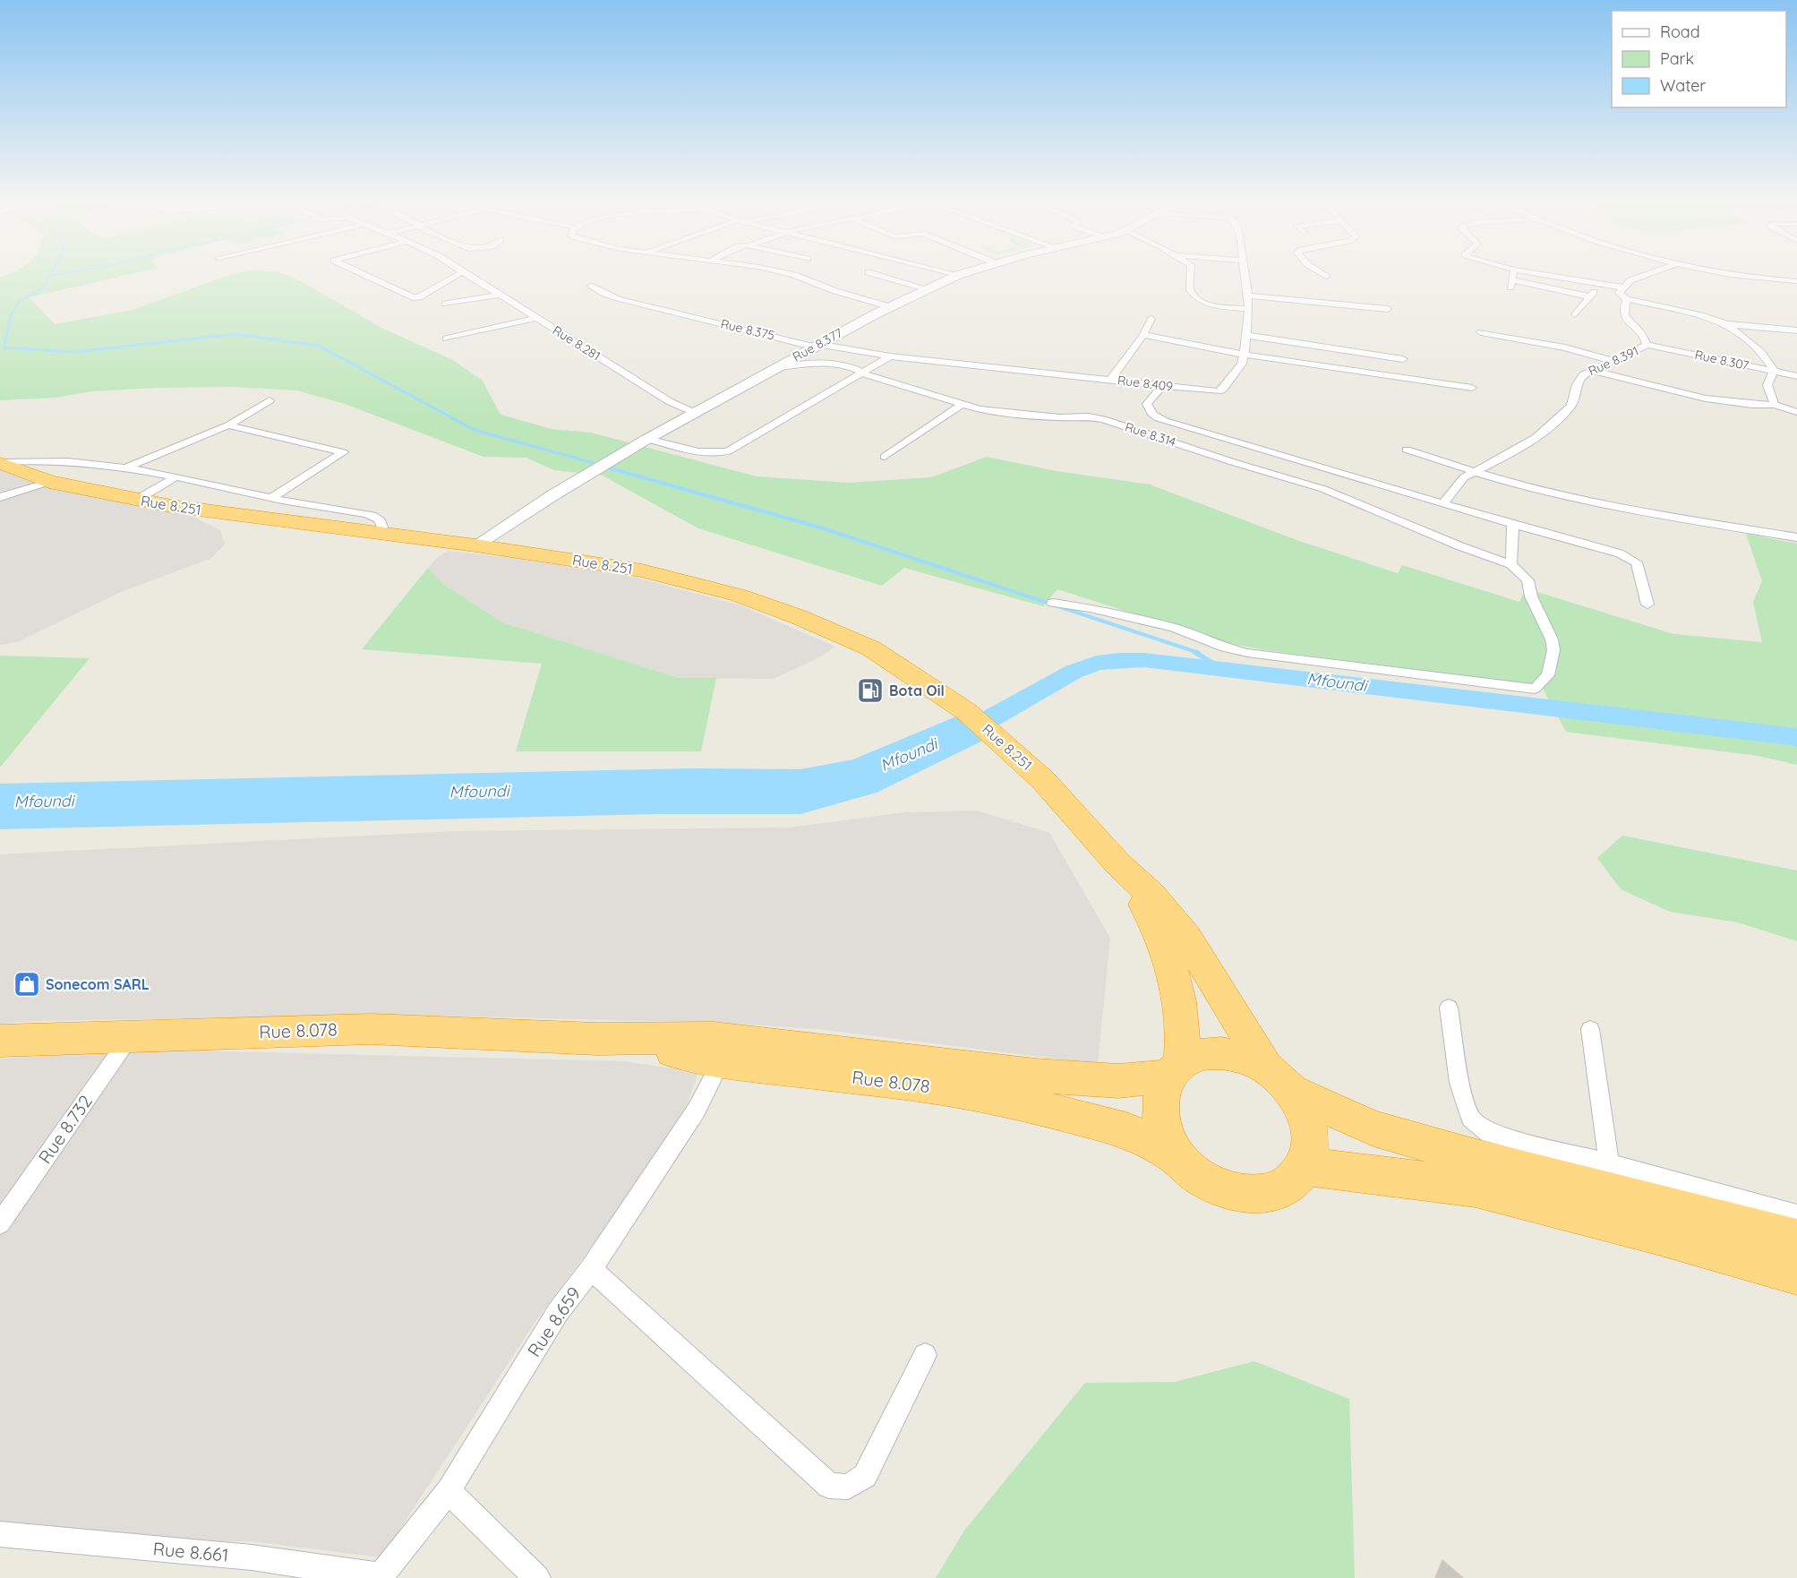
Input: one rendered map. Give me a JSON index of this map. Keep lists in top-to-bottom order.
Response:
{
  "streets": {
    "highway": ["Rue 8.251", "Rue 8.078"],
    "street": [
      "Rue 8.375",
      "Rue 8.281",
      "Rue 8.377",
      "Rue 8.307",
      "Rue 8.391",
      "Rue 8.409",
      "Rue 8.314",
      "Rue 8.732",
      "Rue 8.659",
      "Rue 8.661"
    ]
  },
  "crossings": [
    ["Rue 8.375", "Rue 8.377"],
    ["Rue 8.375", "Rue 8.409"],
    ["Rue 8.281", "Rue 8.377"],
    ["Rue 8.377", "Rue 8.409"],
    ["Rue 8.377", "Rue 8.314"],
    ["Rue 8.377", "Rue 8.251"],
    ["Rue 8.307", "Rue 8.391"],
    ["Rue 8.251", "Rue 8.078"],
    ["Rue 8.078", "Rue 8.732"],
    ["Rue 8.078", "Rue 8.659"],
    ["Rue 8.659", "Rue 8.661"]
  ],
  "water": ["Mfoundi"],
  "places": {
    "fuel station": ["Bota Oil"],
    "shop": ["Sonecom SARL"]
  },
  "legend": ["Road", "Park", "Water"]
}
